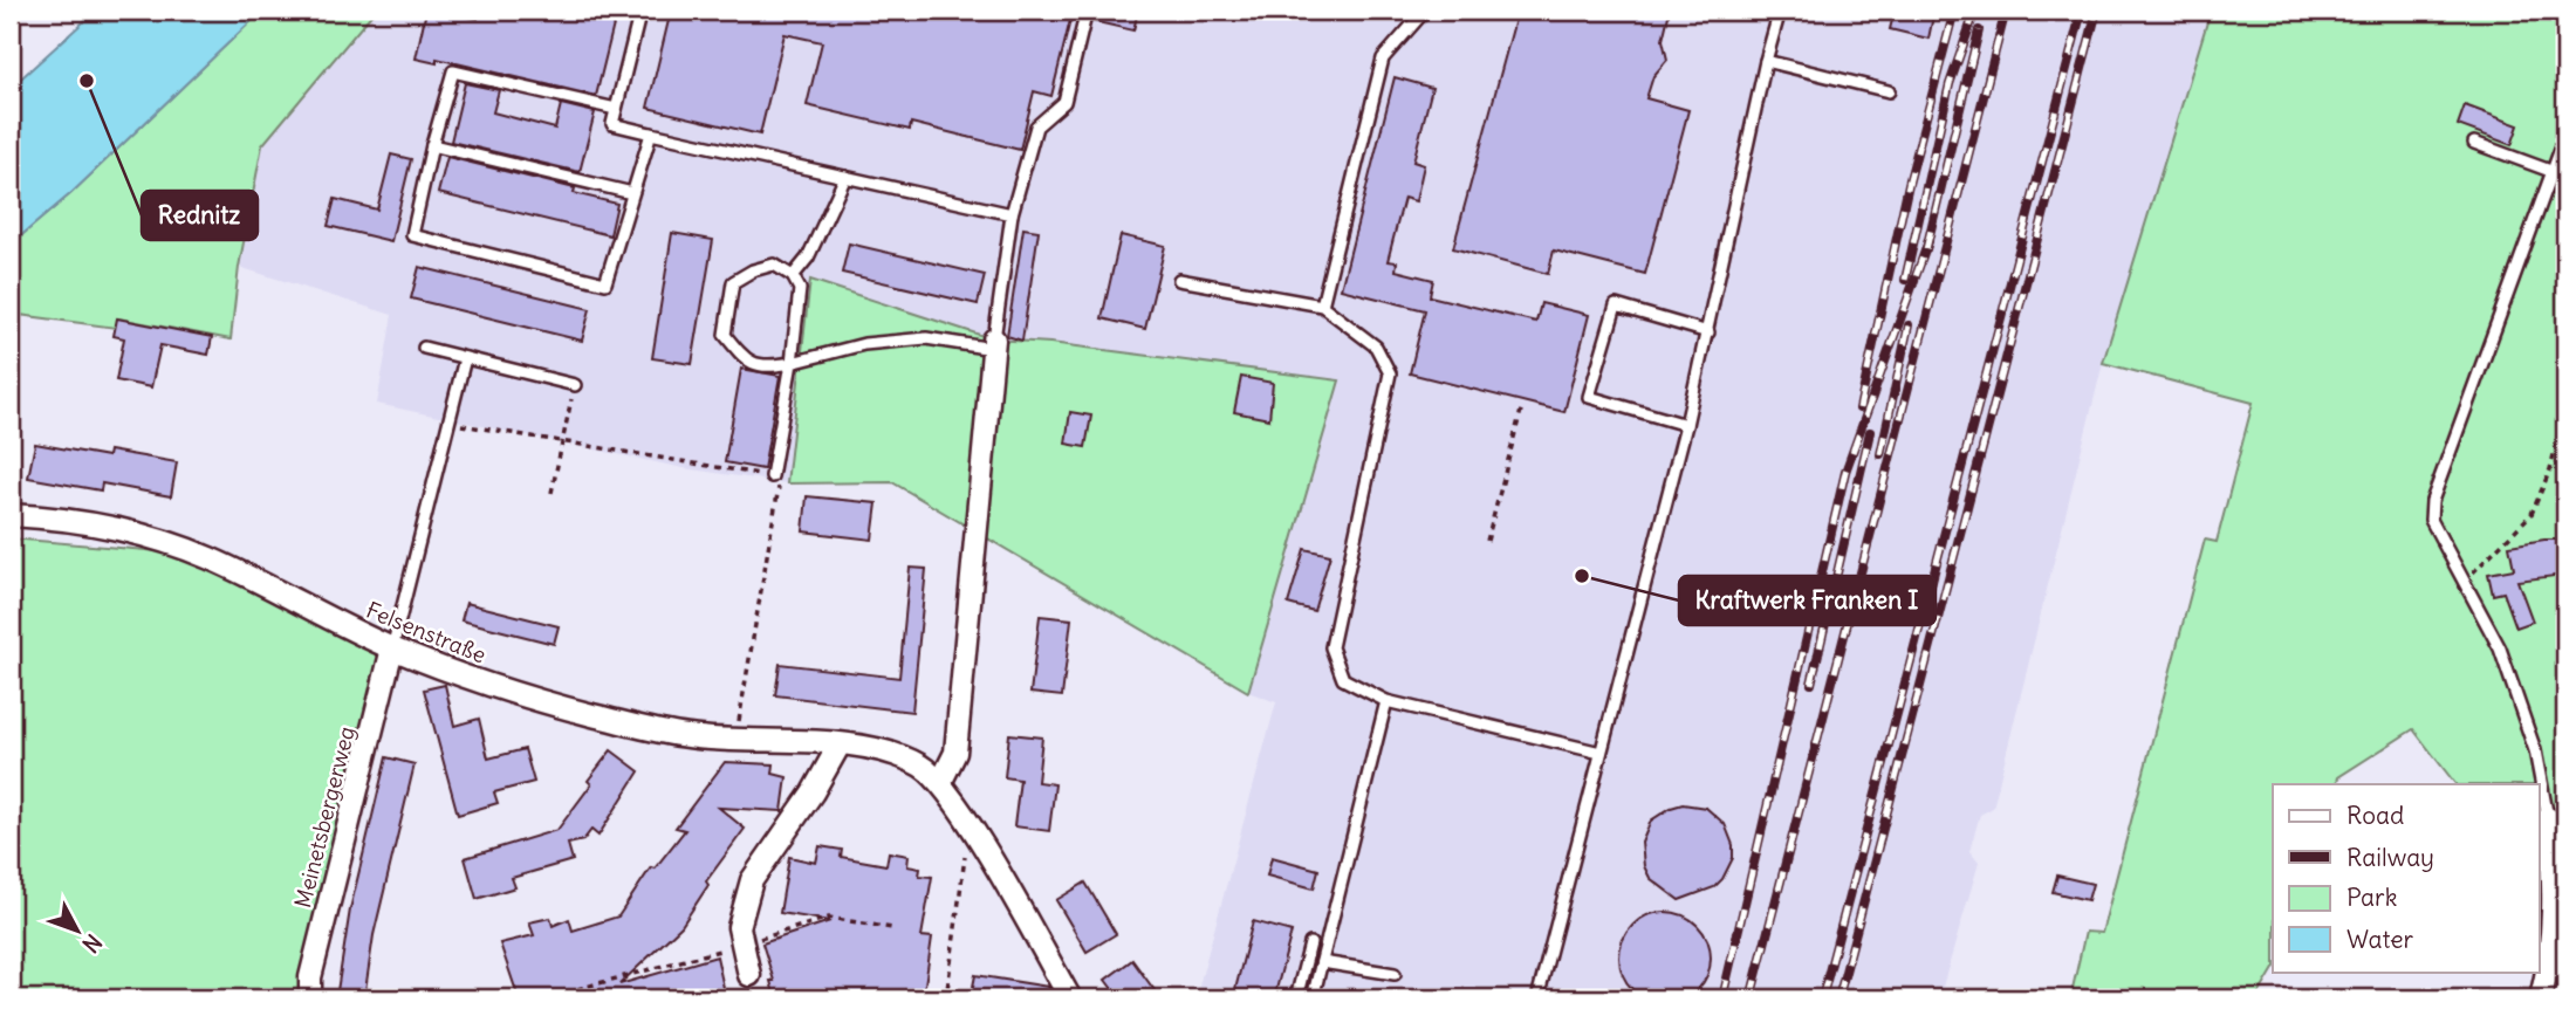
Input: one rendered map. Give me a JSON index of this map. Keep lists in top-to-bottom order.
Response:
{
  "streets": {
    "street": ["Felsenstraße", "Meinetsbergerweg"]
  },
  "crossings": [
    ["Felsenstraße", "Meinetsbergerweg"]
  ],
  "places": ["Rednitz", "Kraftwerk Franken I"],
  "legend": [
    "Road",
    "Railway",
    "Park",
    "Water"
  ],
  "north": "bottom right"
}
